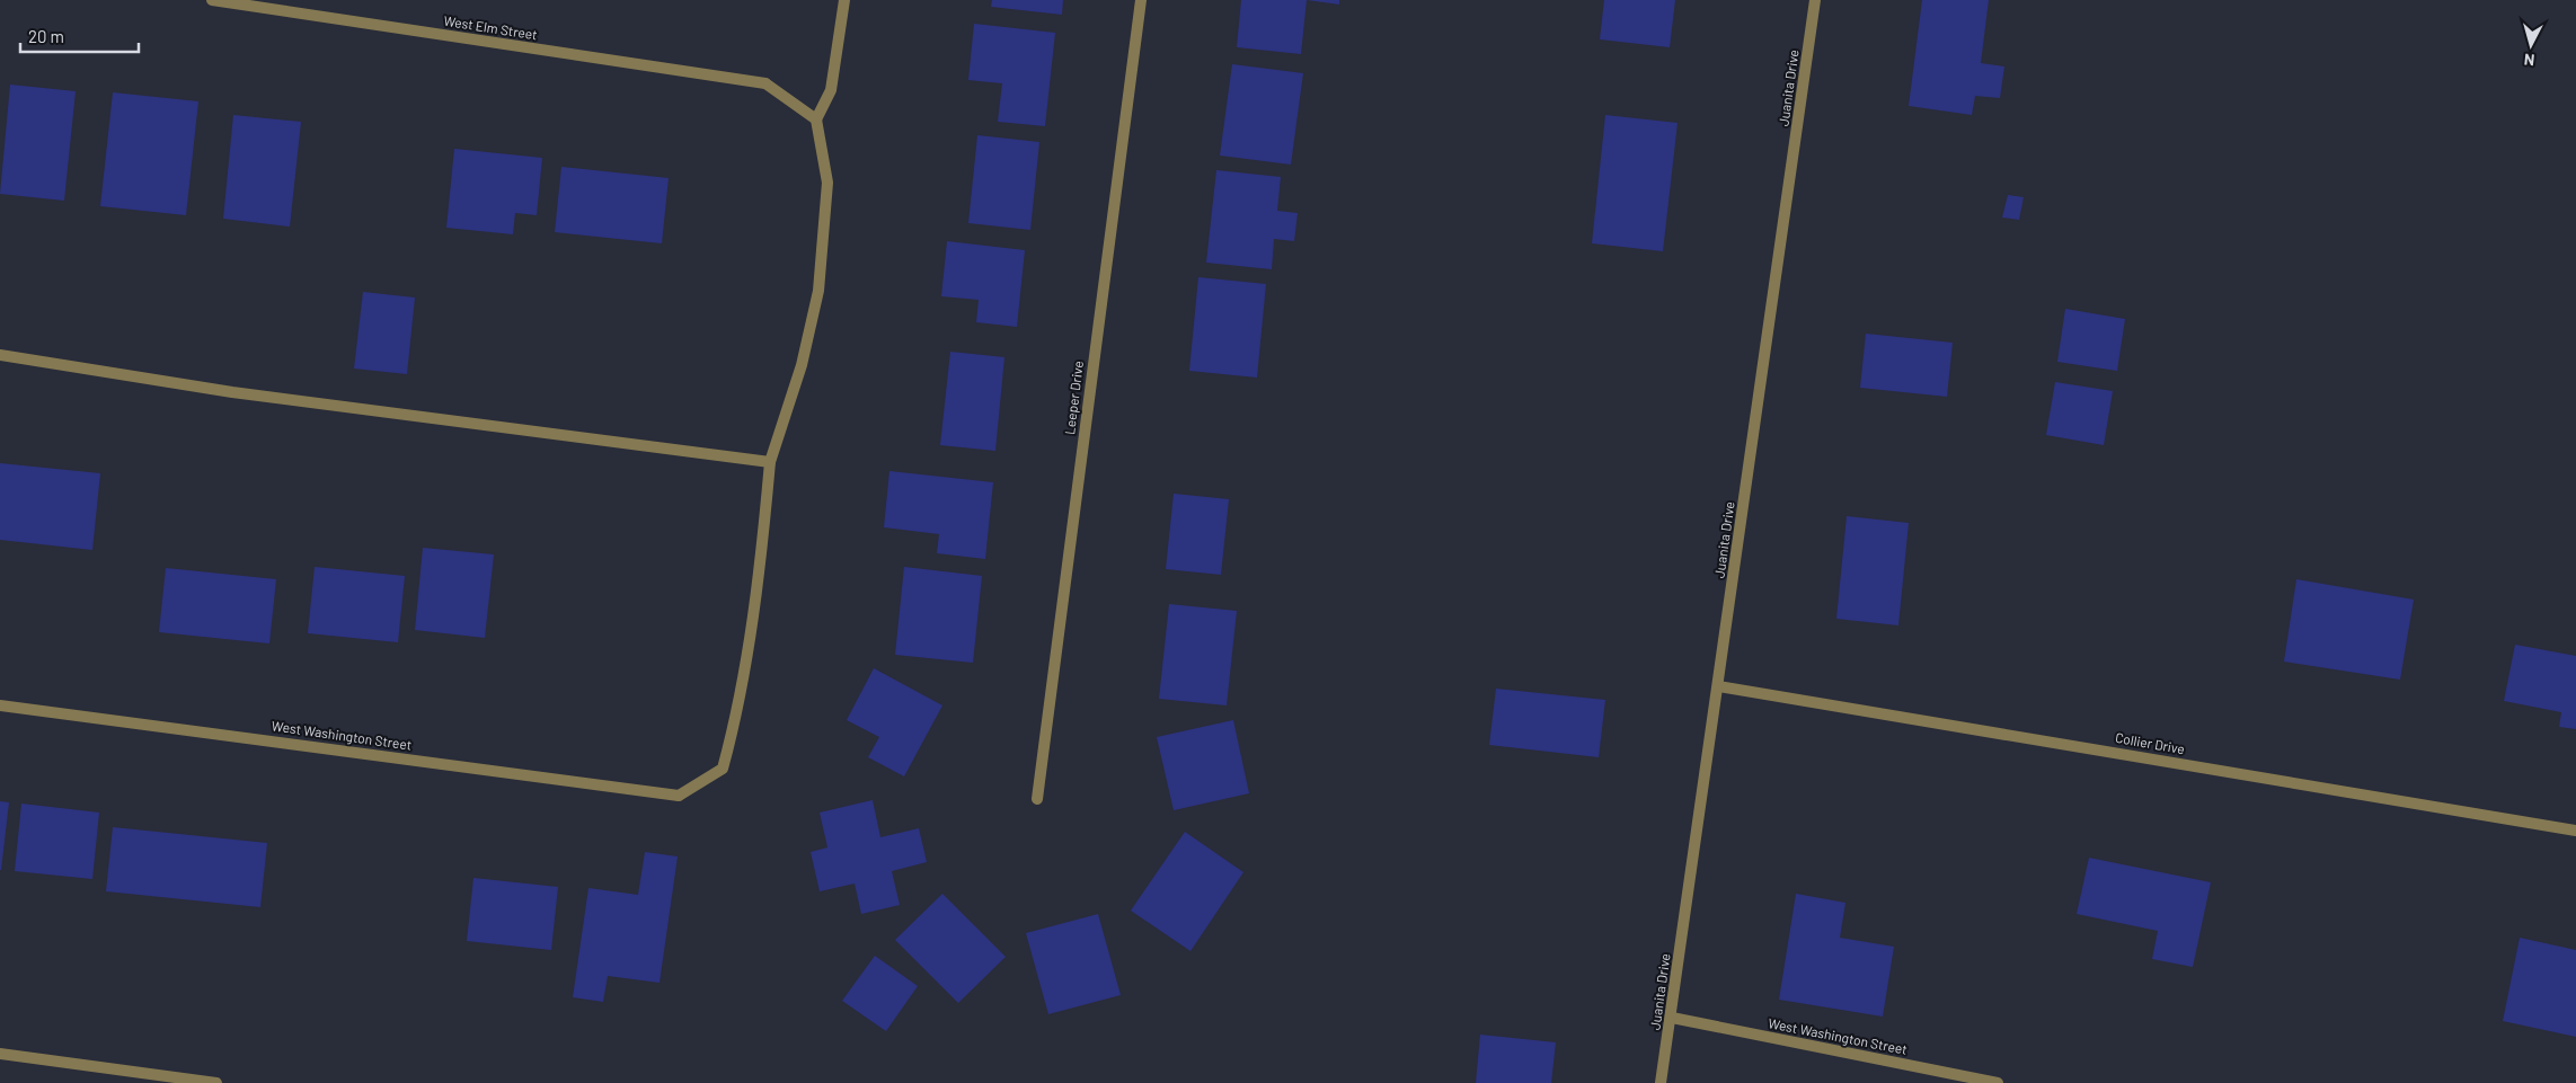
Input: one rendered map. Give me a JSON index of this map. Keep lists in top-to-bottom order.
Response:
{
  "streets": {
    "street": [
      "West Elm Street",
      "Juanita Drive",
      "Leeper Drive",
      "West Washington Street",
      "Collier Drive"
    ]
  },
  "crossings": [
    ["Juanita Drive", "West Washington Street"],
    ["Juanita Drive", "Collier Drive"]
  ],
  "scale_bar": "20 m",
  "north": "bottom"
}
